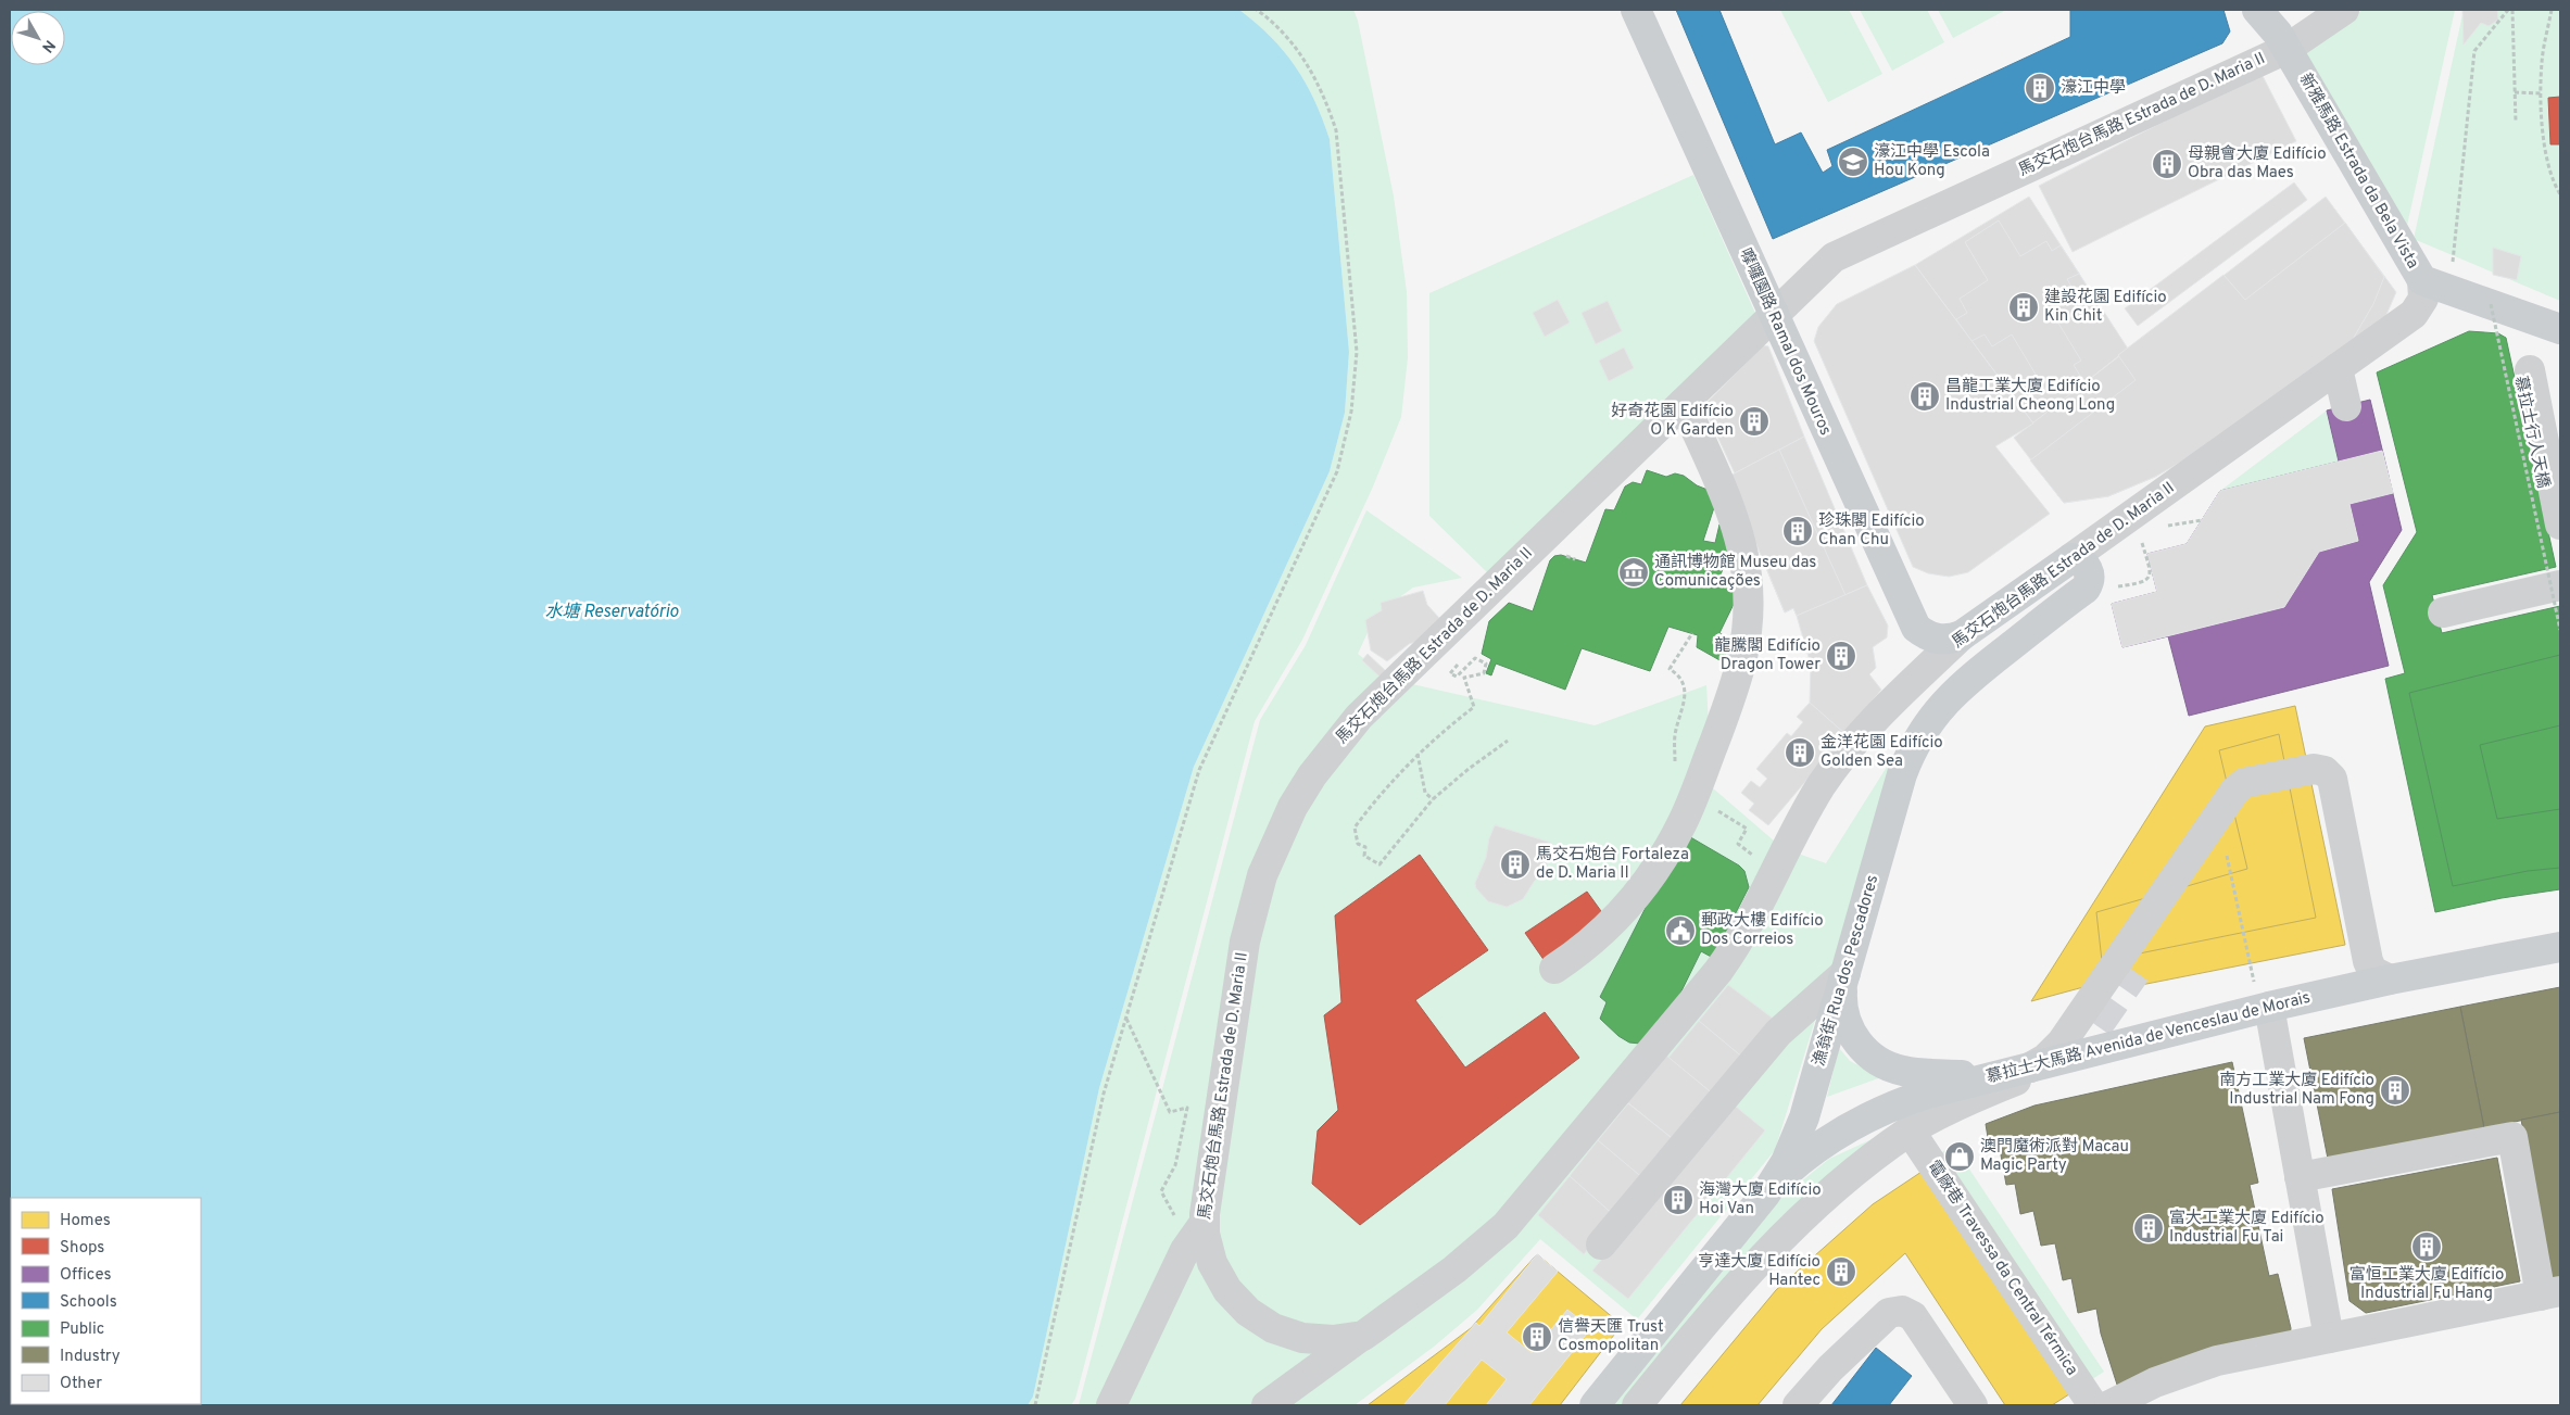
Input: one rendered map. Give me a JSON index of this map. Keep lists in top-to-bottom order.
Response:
{
  "streets": {
    "main road": [
      "馬交石炮台馬路 Estrada de D. Maria II",
      "新雅馬路 Estrada da Bela Vista",
      "嚤囉園路 Ramal dos Mouros",
      "漁翁街 Rua dos Pescadores",
      "慕拉士大馬路 Avenida de Venceslau de Morais"
    ],
    "street": ["電廠巷 Travessa da Central Térmica"],
    "path": ["慕拉士行人天橋"]
  },
  "crossings": [
    ["馬交石炮台馬路 Estrada de D. Maria II", "新雅馬路 Estrada da Bela Vista"],
    ["馬交石炮台馬路 Estrada de D. Maria II", "嚤囉園路 Ramal dos Mouros"],
    ["新雅馬路 Estrada da Bela Vista", "慕拉士行人天橋"],
    ["漁翁街 Rua dos Pescadores", "慕拉士大馬路 Avenida de Venceslau de Morais"]
  ],
  "water": ["水塘 Reservatório"],
  "places": {
    "building": [
      "濠江中學",
      "母親會大廈 Edifício Obra das Maes",
      "建設花園 Edifício Kin Chit",
      "昌龍工業大廈 Edifício Industrial Cheong Long",
      "好奇花園 Edifício O K Garden",
      "珍珠閣 Edifício Chan Chu",
      "龍騰閣 Edifício Dragon Tower",
      "金洋花園 Edifício Golden Sea",
      "馬交石炮台 Fortaleza de D. Maria II",
      "南方工業大廈 Edifício Industrial Nam Fong",
      "海灣大廈 Edifício Hoi Van",
      "富大工業大廈 Edifício Industrial Fu Tai",
      "富恒工業大廈 Edifício Industrial Fu Hang",
      "亨達大廈 Edifício Hantec",
      "信譽天匯 Trust Cosmopolitan"
    ],
    "school or university": ["濠江中學 Escola Hou Kong"],
    "museum": ["通訊博物館 Museu das Comunicações"],
    "public building": ["郵政大樓 Edifício Dos Correios"],
    "shop": ["澳門魔術派對 Macau Magic Party"]
  },
  "legend": [
    "Homes",
    "Shops",
    "Offices",
    "Schools",
    "Public",
    "Industry",
    "Other"
  ],
  "north": "bottom right"
}
